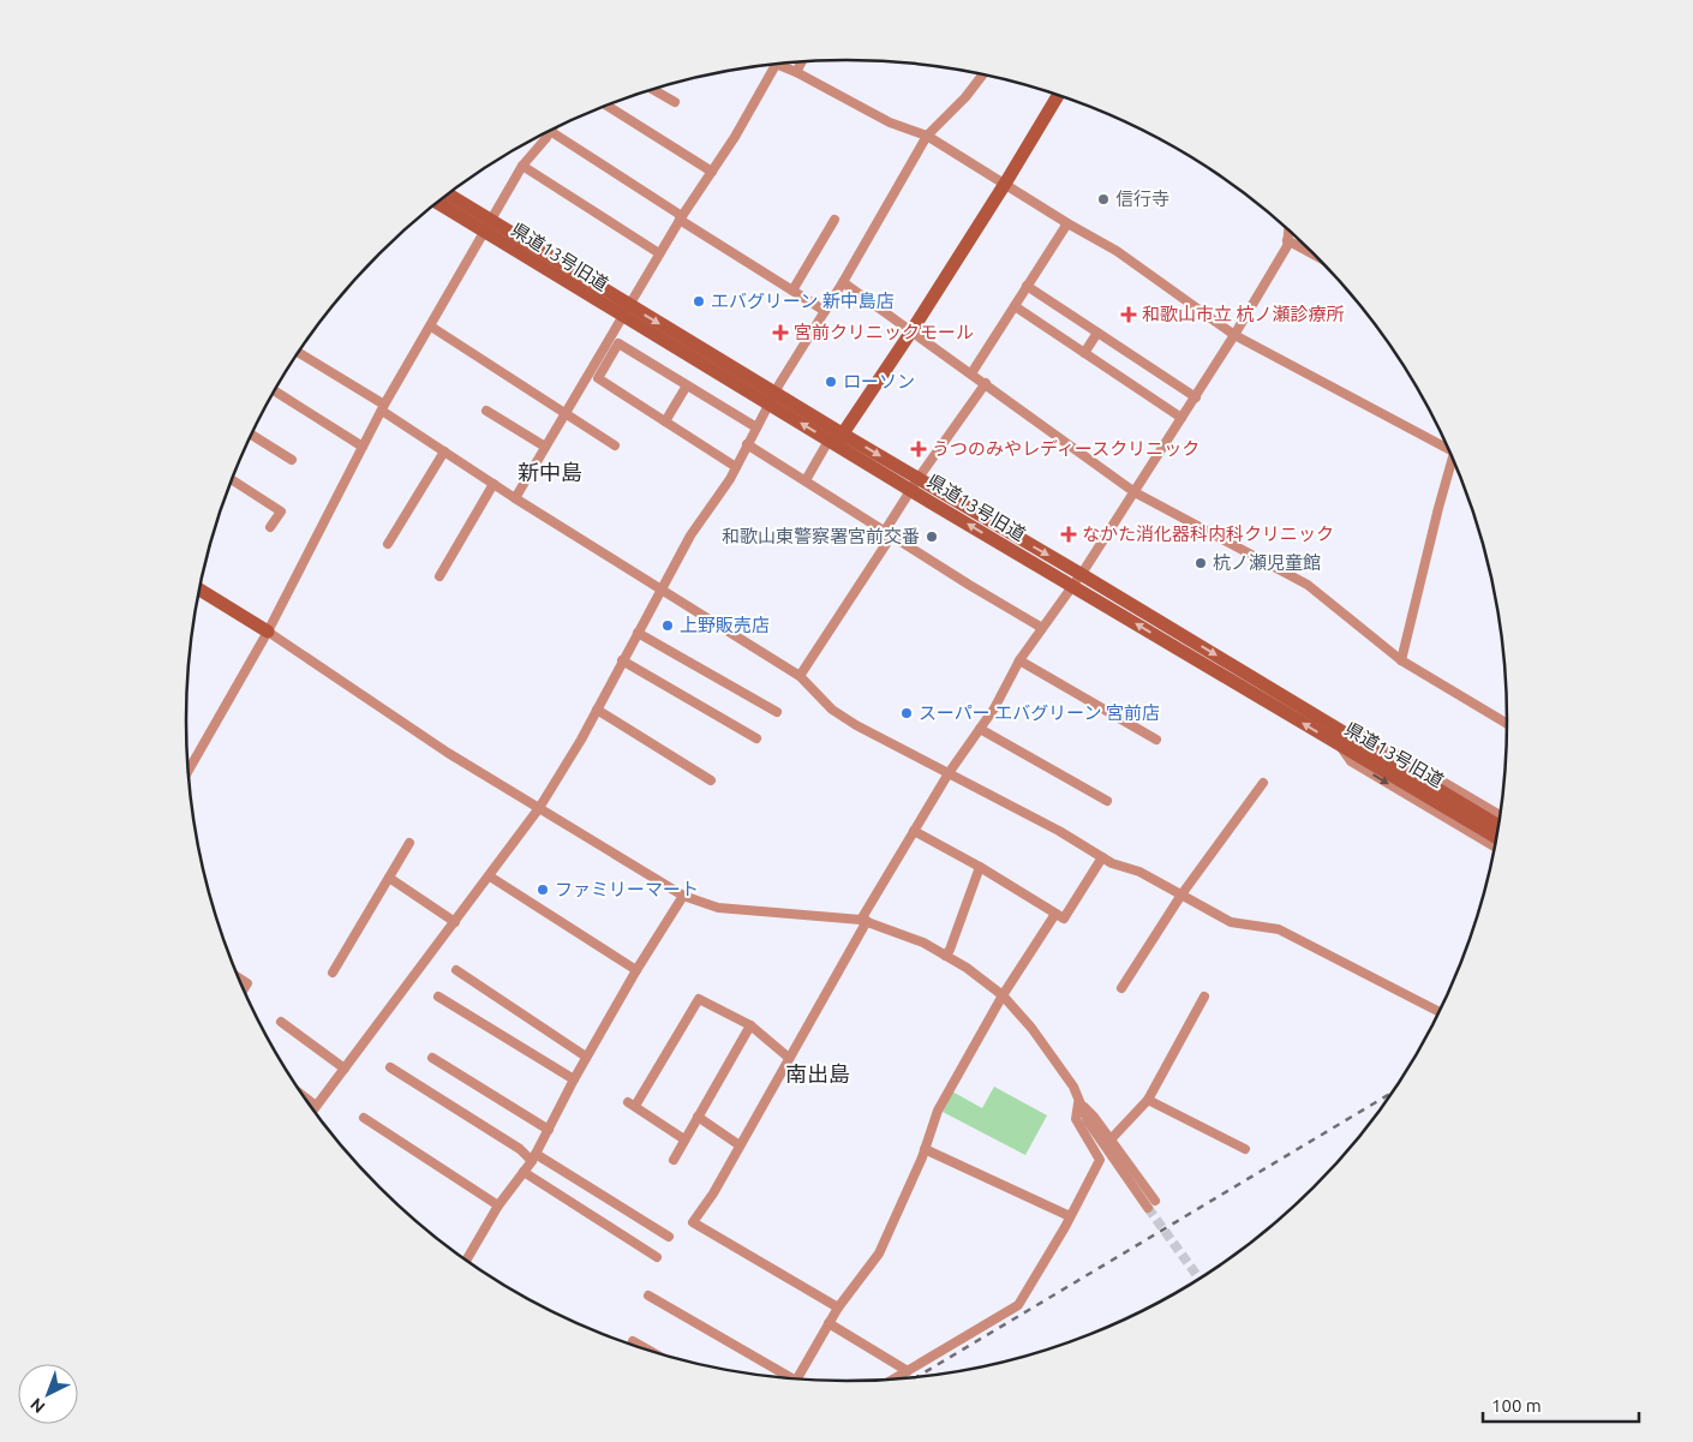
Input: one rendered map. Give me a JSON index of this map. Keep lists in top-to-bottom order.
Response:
{
  "streets": {
    "street": ["県道13号旧道"]
  },
  "districts": ["新中島", "南出島"],
  "places": {
    "other": [
      "信行寺",
      "エバグリーン 新中島店",
      "ローソン",
      "和歌山東警察署宮前交番",
      "杭ノ瀬児童館",
      "上野販売店",
      "スーパー エバグリーン 宮前店",
      "ファミリーマート"
    ],
    "health": [
      "和歌山市立 杭ノ瀬診療所",
      "宮前クリニックモール",
      "うつのみやレディースクリニック",
      "なかた消化器科内科クリニック"
    ]
  },
  "scale_bar": "100 m",
  "north": "bottom left"
}
